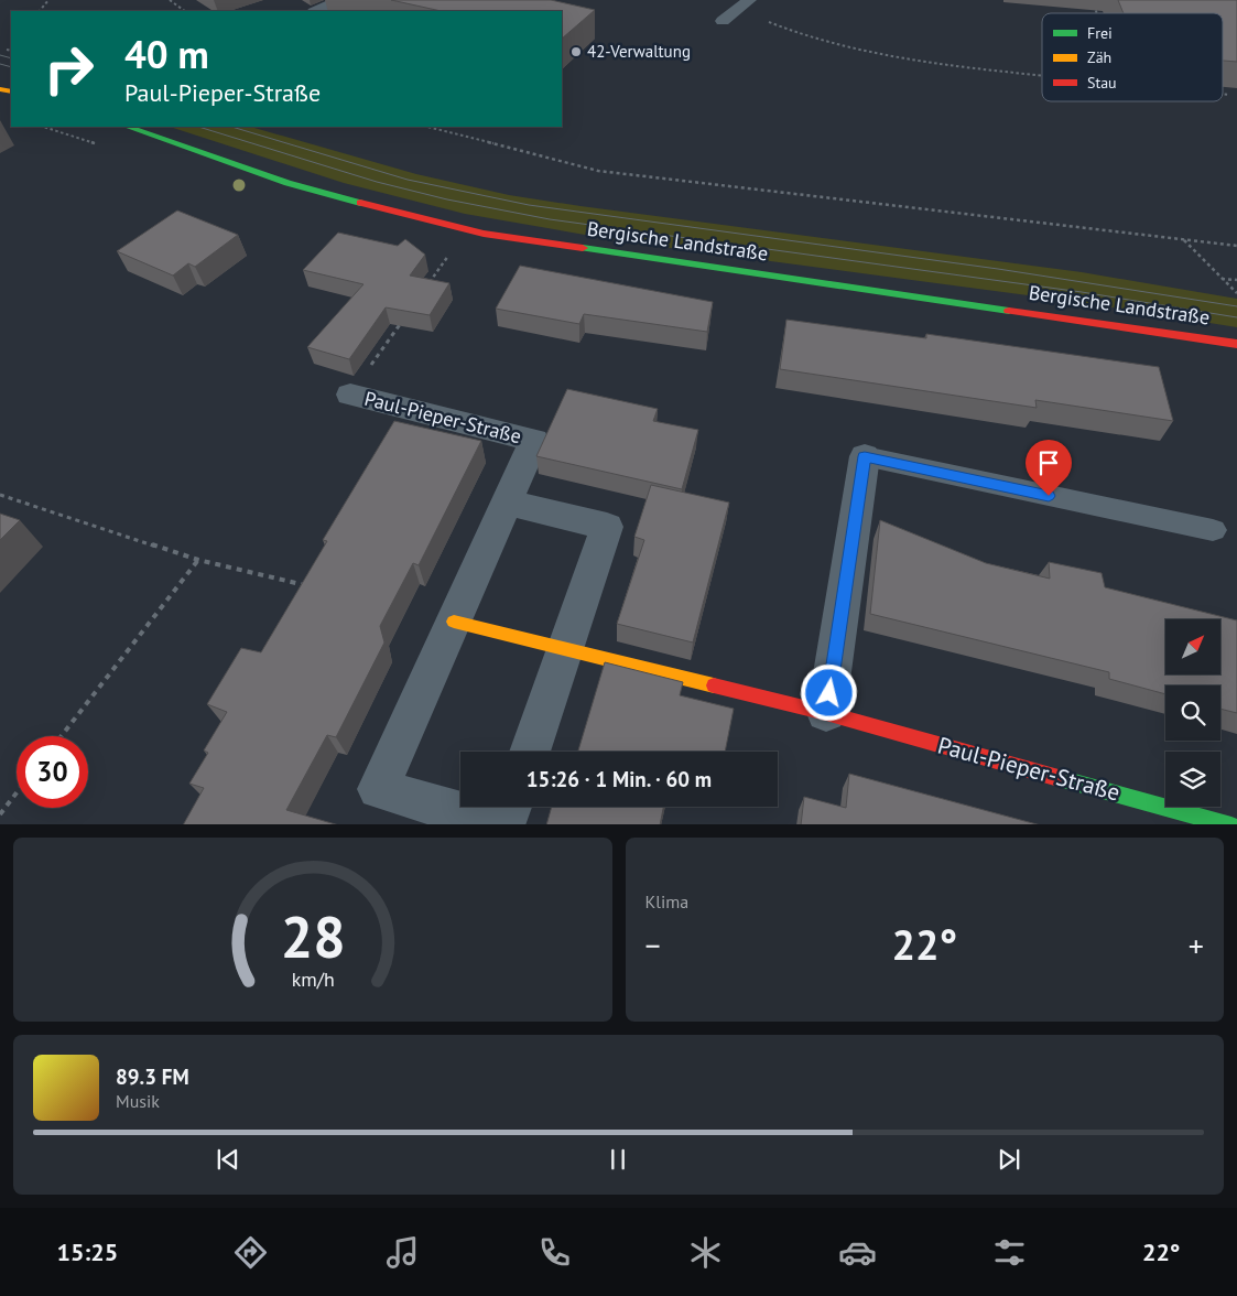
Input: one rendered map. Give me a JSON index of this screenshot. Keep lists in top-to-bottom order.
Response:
{
  "streets": {
    "main road": ["Bergische Landstraße", "Paul-Pieper-Straße"]
  },
  "places": ["42-Verwaltung"],
  "legend": ["Frei", "Zäh", "Stau"],
  "north": "top right",
  "page": {
    "turn": ["40 m", "Paul-Pieper-Straße"],
    "limit": "30",
    "trip": "15:26 · 1 Min. · 60 m",
    "tile": "Klima",
    "heat": ["−", "22°", "+"],
    "song": ["89.3 FM", "Musik"],
    "tabs": ["15:25", "22°"],
    "gauge": ["28", "km/h"]
  }
}
